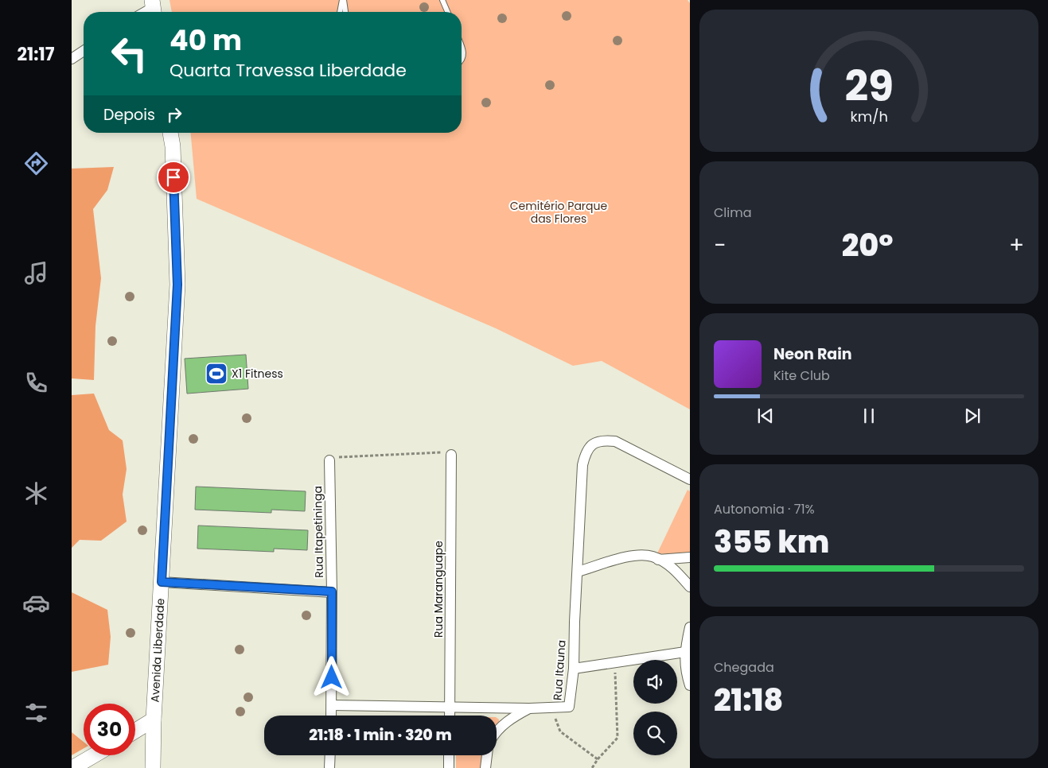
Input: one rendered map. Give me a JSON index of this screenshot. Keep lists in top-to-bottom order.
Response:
{
  "streets": {
    "main road": ["Avenida Liberdade"],
    "street": ["Rua Itapetininga", "Rua Maranguape", "Rua Itauna"]
  },
  "crossings": [
    ["Rua Itapetininga", "Rua Itauna"],
    ["Rua Maranguape", "Rua Itauna"]
  ],
  "parks": ["Cemitério Parque das Flores"],
  "places": {
    "sports": ["X1 Fitness"]
  },
  "page": {
    "tabs": "21:17",
    "turn": ["40 m", "Quarta Travessa Liberdade"],
    "then": "Depois",
    "tile": [
      "Clima",
      ["Autonomia · 71%", "355 km"],
      ["Chegada", "21:18"]
    ],
    "heat": ["−", "20°", "+"],
    "song": ["Neon Rain", "Kite Club"],
    "limit": "30",
    "trip": "21:18 · 1 min · 320 m",
    "gauge": ["29", "km/h"]
  }
}
